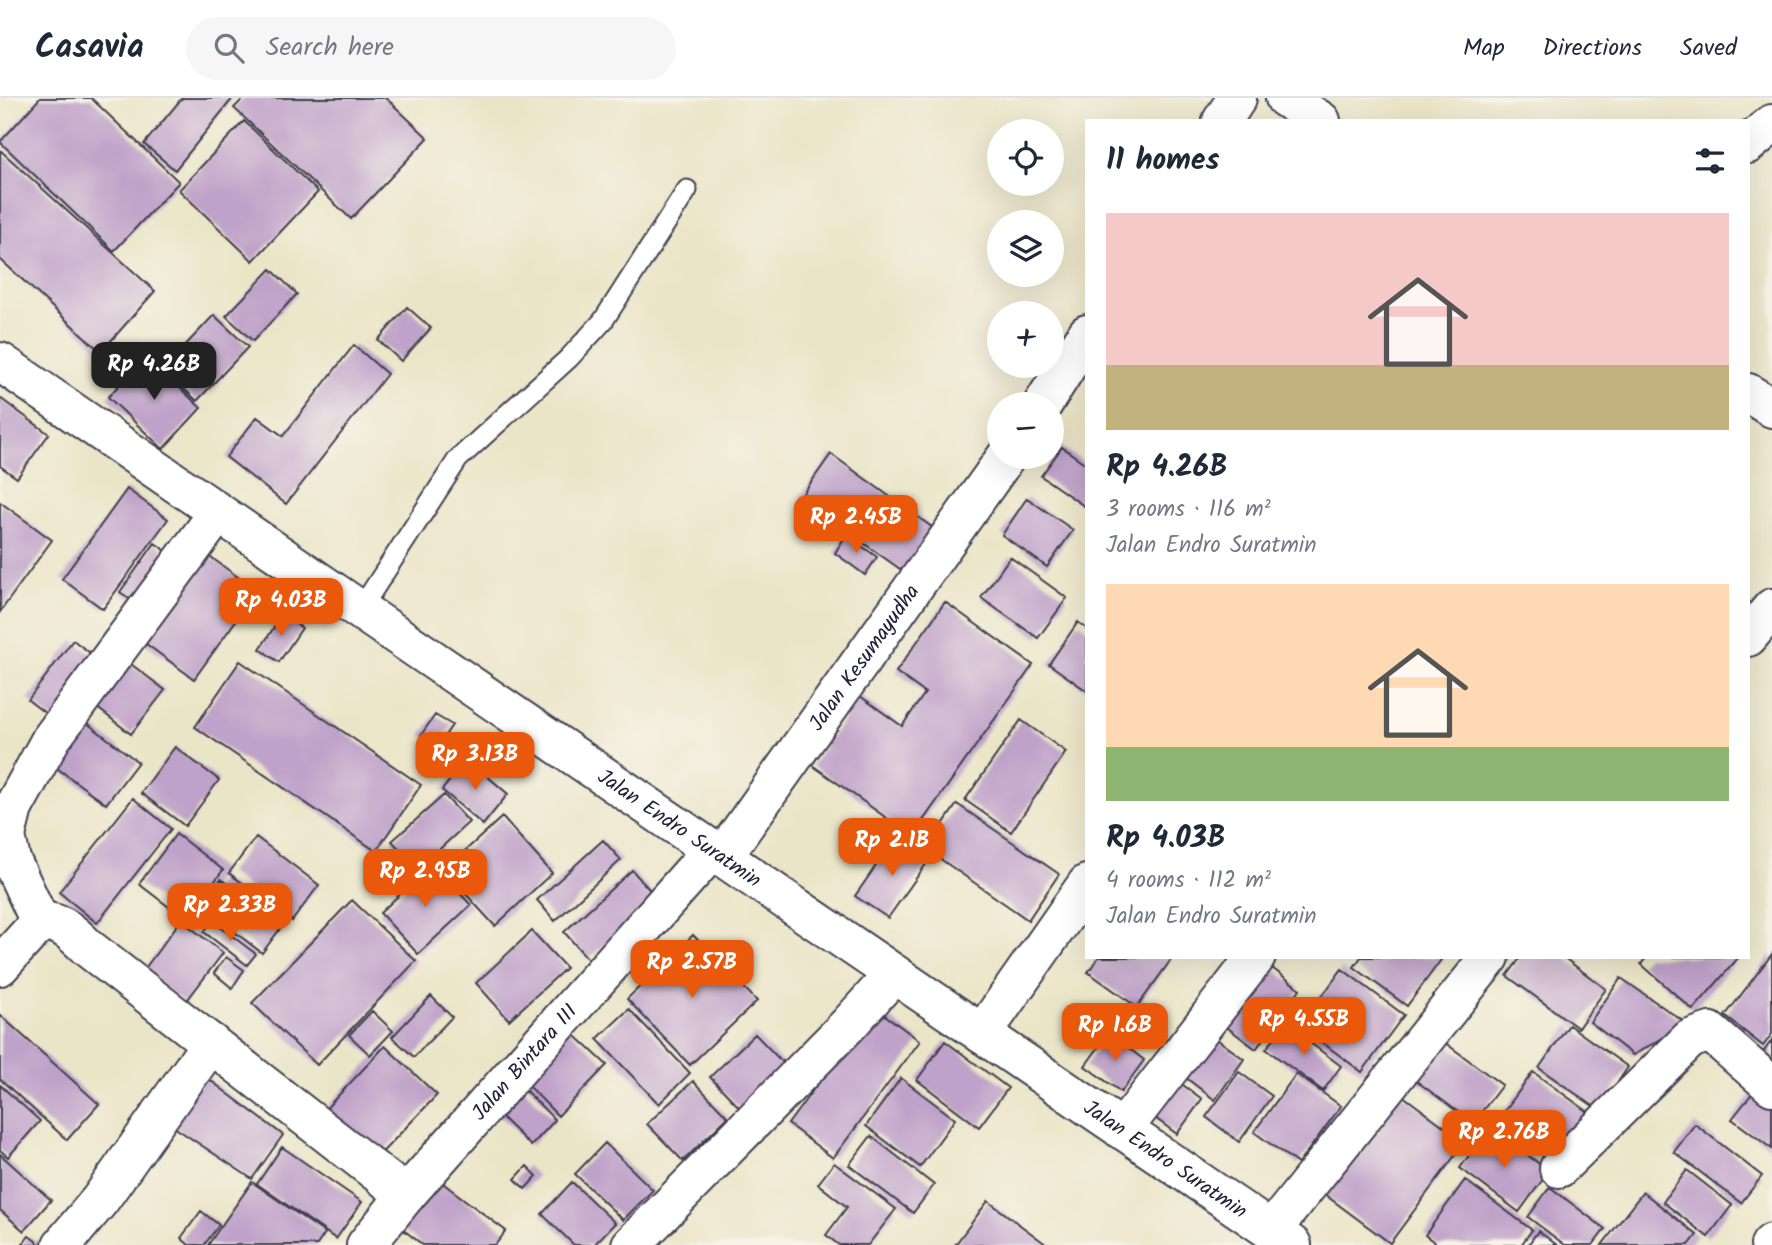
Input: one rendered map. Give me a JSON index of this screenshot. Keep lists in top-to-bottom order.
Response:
{
  "streets": {
    "street": ["Jalan Kesumayudha", "Jalan Endro Suratmin", "Jalan Bintara III"]
  },
  "crossings": [
    ["Jalan Kesumayudha", "Jalan Endro Suratmin"],
    ["Jalan Kesumayudha", "Jalan Bintara III"],
    ["Jalan Endro Suratmin", "Jalan Bintara III"]
  ],
  "page": {
    "header": "Casavia",
    "search": "Search here",
    "nav": ["Map", "Directions", "Saved"],
    "map_buttons": ["+", "−"],
    "heading": "11 homes",
    "list": [
      {
        "name": "Rp 4.26B",
        "note": "3 rooms · 116 m² · Jalan Endro Suratmin"
      },
      {
        "name": "Rp 4.03B",
        "note": "4 rooms · 112 m² · Jalan Endro Suratmin"
      }
    ],
    "price": [
      "Rp 4.26B",
      "Rp 2.45B",
      "Rp 4.03B",
      "Rp 3.13B",
      "Rp 2.1B",
      "Rp 2.95B",
      "Rp 2.33B",
      "Rp 2.57B",
      "Rp 4.55B",
      "Rp 1.6B",
      "Rp 2.76B"
    ]
  }
}
